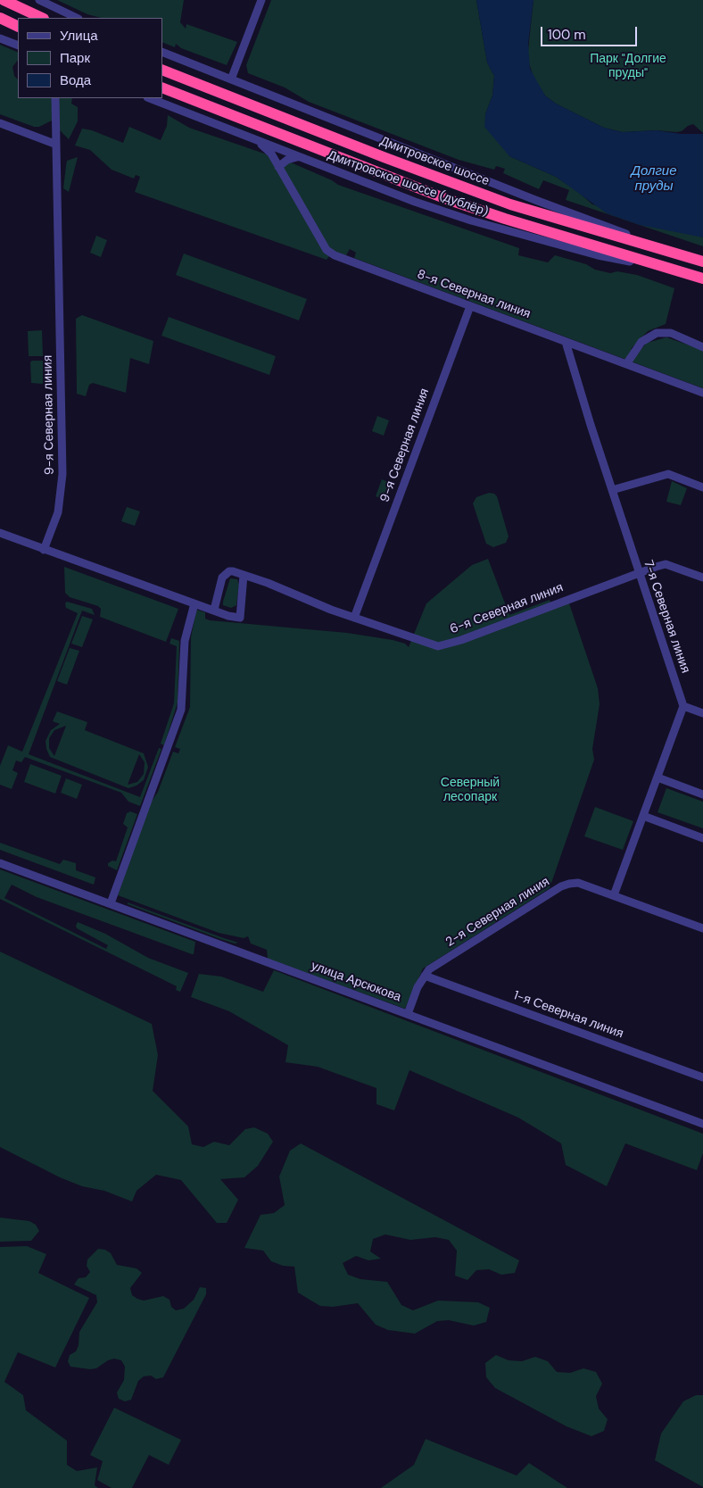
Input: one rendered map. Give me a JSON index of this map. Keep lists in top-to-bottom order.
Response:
{
  "streets": {
    "highway": ["Дмитровское шоссе"],
    "street": [
      "Дмитровское шоссе (дублёр)",
      "8-я Северная линия",
      "9-я Северная линия",
      "6-я Северная линия",
      "7-я Северная линия",
      "2-я Северная линия",
      "улица Арсюкова",
      "1-я Северная линия"
    ]
  },
  "crossings": [
    ["Дмитровское шоссе (дублёр)", "8-я Северная линия"],
    ["8-я Северная линия", "9-я Северная линия"],
    ["8-я Северная линия", "7-я Северная линия"],
    ["9-я Северная линия", "6-я Северная линия"],
    ["6-я Северная линия", "7-я Северная линия"],
    ["2-я Северная линия", "улица Арсюкова"],
    ["2-я Северная линия", "1-я Северная линия"]
  ],
  "water": ["Долгие пруды"],
  "parks": ["Парк \"Долгие пруды\"", "Северный лесопарк"],
  "legend": ["Улица", "Парк", "Вода"],
  "scale_bar": "100 m"
}
